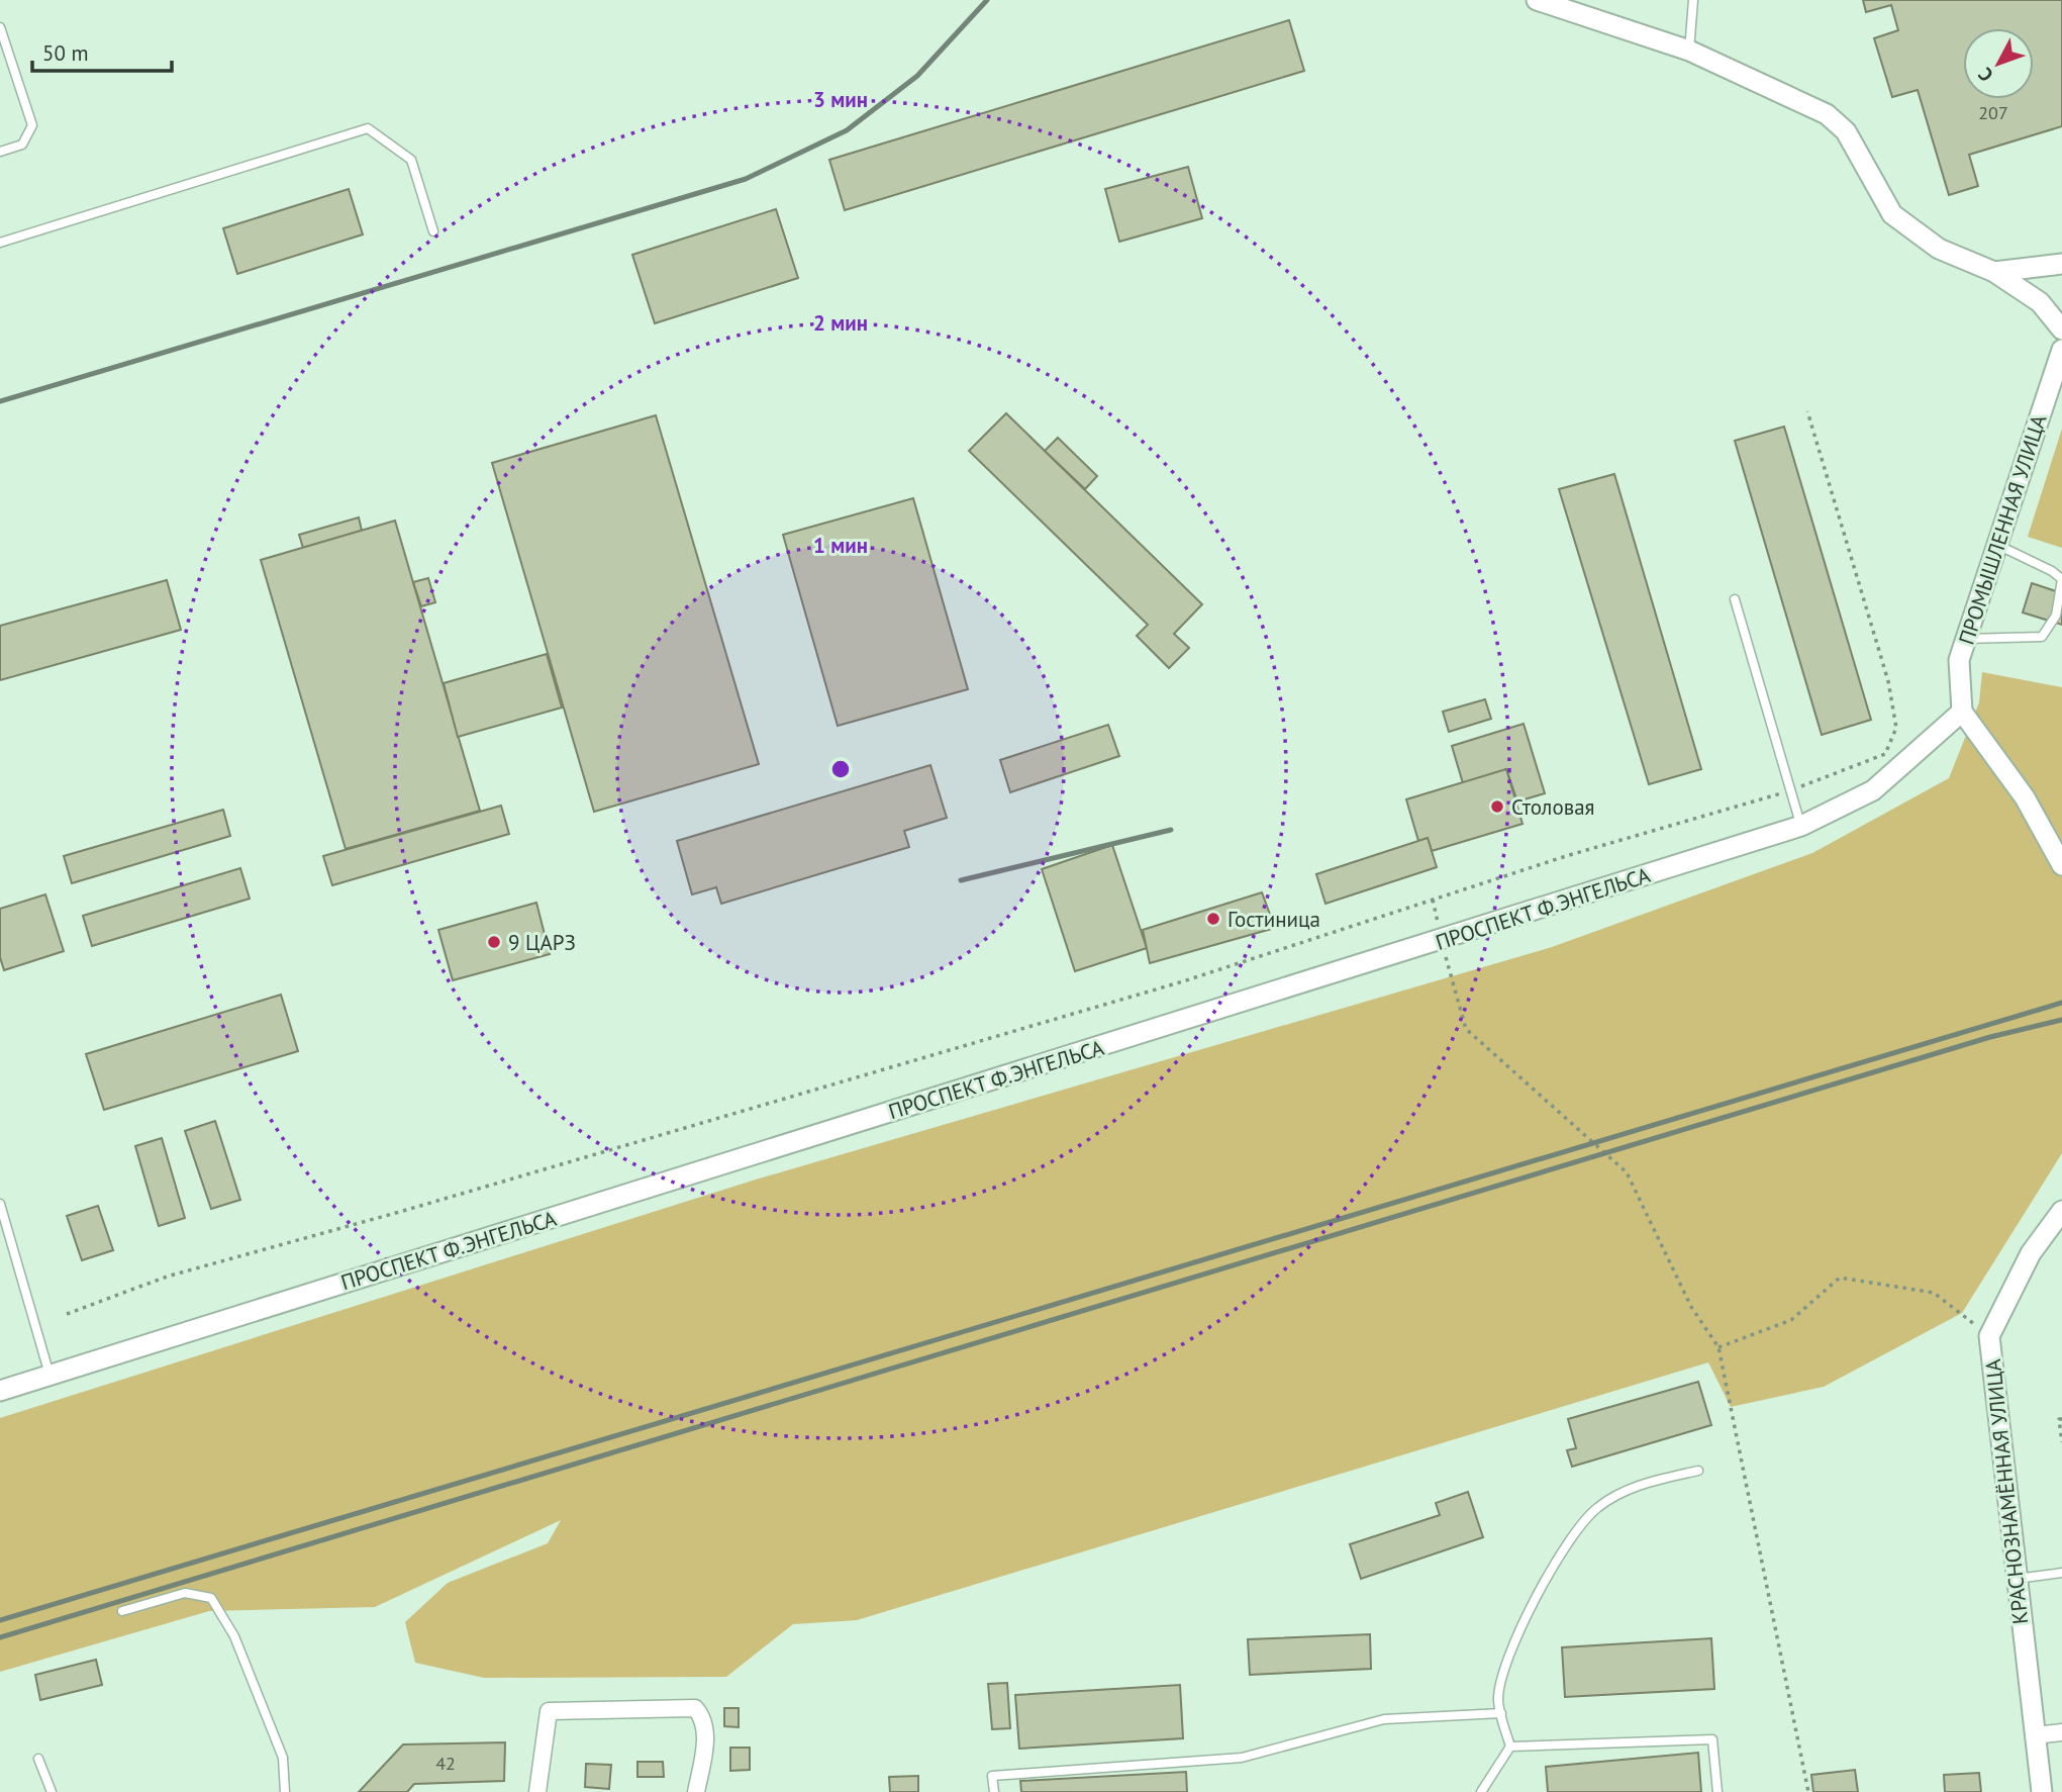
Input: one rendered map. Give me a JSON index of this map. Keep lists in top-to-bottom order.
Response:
{
  "streets": {
    "street": ["ПРОМЫШЛЕННАЯ УЛИЦА", "ПРОСПЕКТ Ф.ЭНГЕЛЬСА", "КРАСНОЗНАМЁННАЯ УЛИЦА"]
  },
  "crossings": [
    ["ПРОМЫШЛЕННАЯ УЛИЦА", "ПРОСПЕКТ Ф.ЭНГЕЛЬСА"]
  ],
  "places": ["Столовая", "Гостиница", "9 ЦАРЗ"],
  "house_numbers": ["207", "42"],
  "scale_bar": "50 m",
  "north": "bottom left",
  "rings": ["3 мин", "2 мин", "1 мин"]
}
